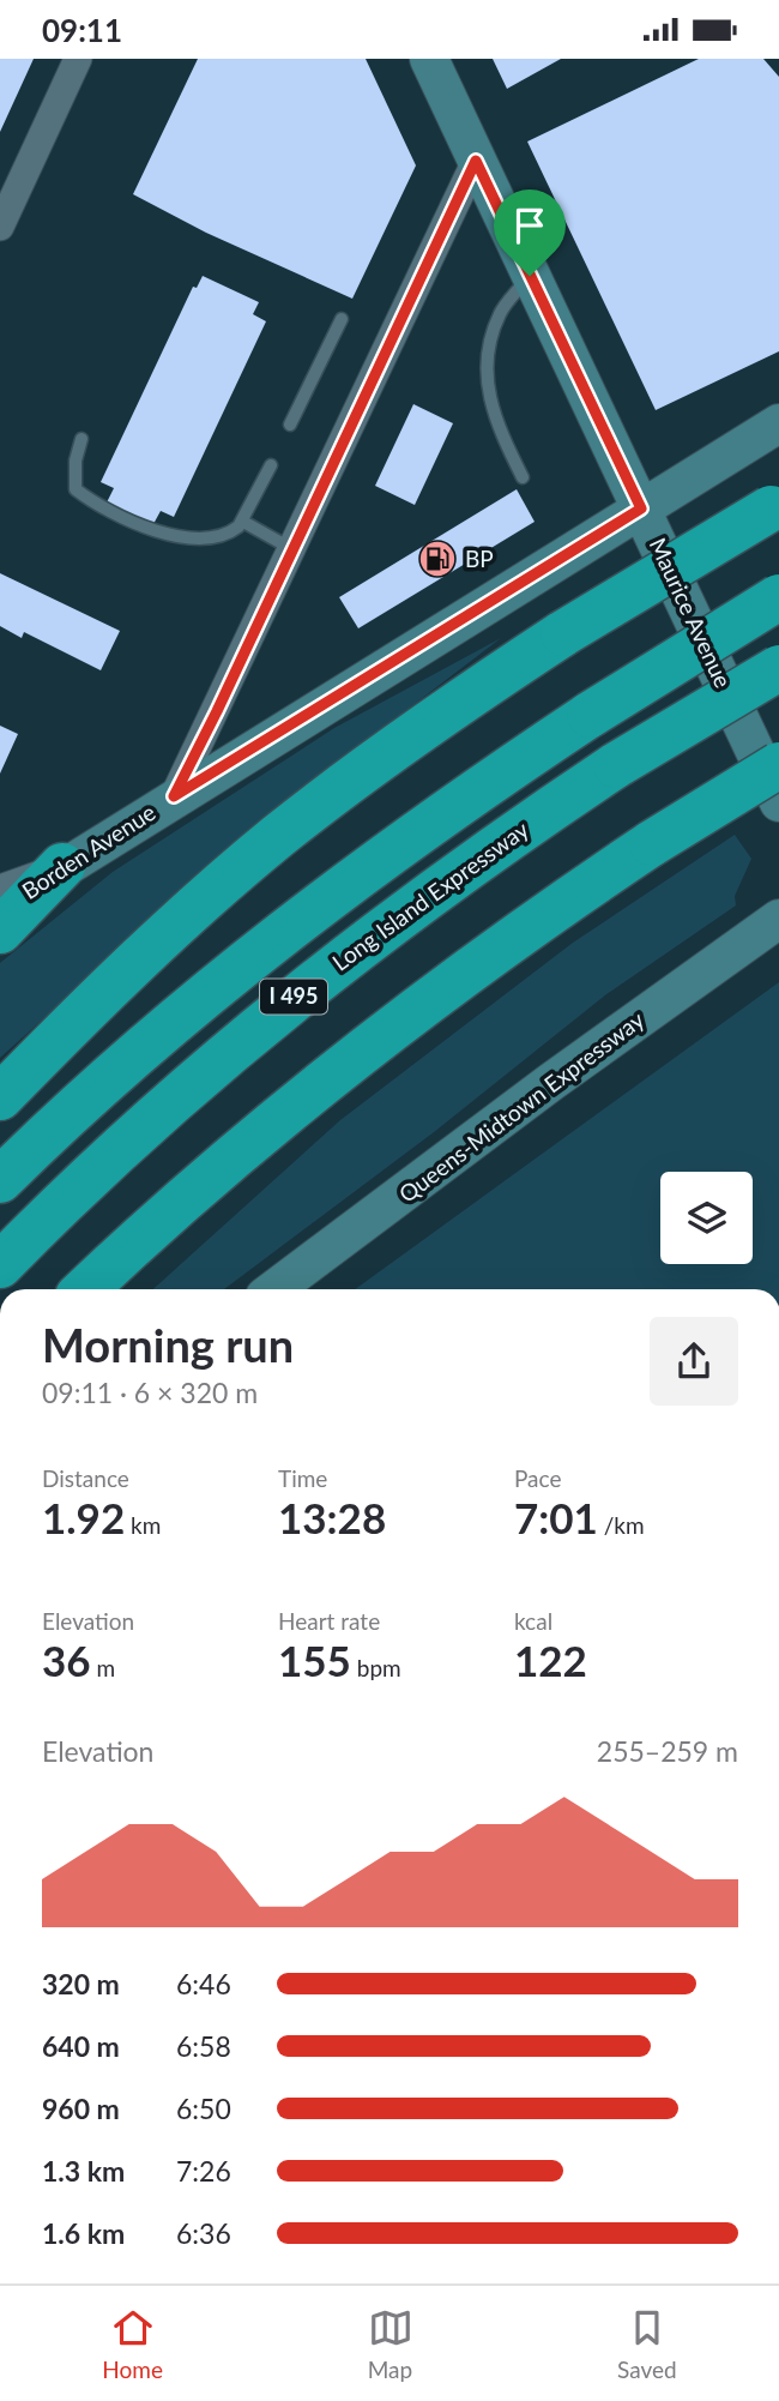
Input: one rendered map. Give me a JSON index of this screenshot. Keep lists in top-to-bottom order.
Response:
{
  "streets": {
    "highway": ["Long Island Expressway", "I 495"],
    "main road": ["Maurice Avenue", "Borden Avenue", "Queens-Midtown Expressway"]
  },
  "crossings": [
    ["Maurice Avenue", "Borden Avenue"]
  ],
  "places": {
    "fuel station": ["BP"]
  },
  "page": {
    "status": "09:11",
    "heading": ["Morning run", "09:11 · 6 × 320 m"],
    "stats": [
      ["Distance", "1.92 km"],
      ["Time", "13:28"],
      ["Pace", "7:01 /km"],
      ["Elevation", "36 m"],
      ["Heart rate", "155 bpm"],
      ["kcal", "122"]
    ],
    "chart": ["Elevation", "255–259 m"],
    "list": [
      {
        "name": "320 m",
        "note": "6:46"
      },
      {
        "name": "640 m",
        "note": "6:58"
      },
      {
        "name": "960 m",
        "note": "6:50"
      },
      {
        "name": "1.3 km",
        "note": "7:26"
      },
      {
        "name": "1.6 km",
        "note": "6:36"
      }
    ],
    "tabs": ["Home", "Map", "Saved"]
  }
}
